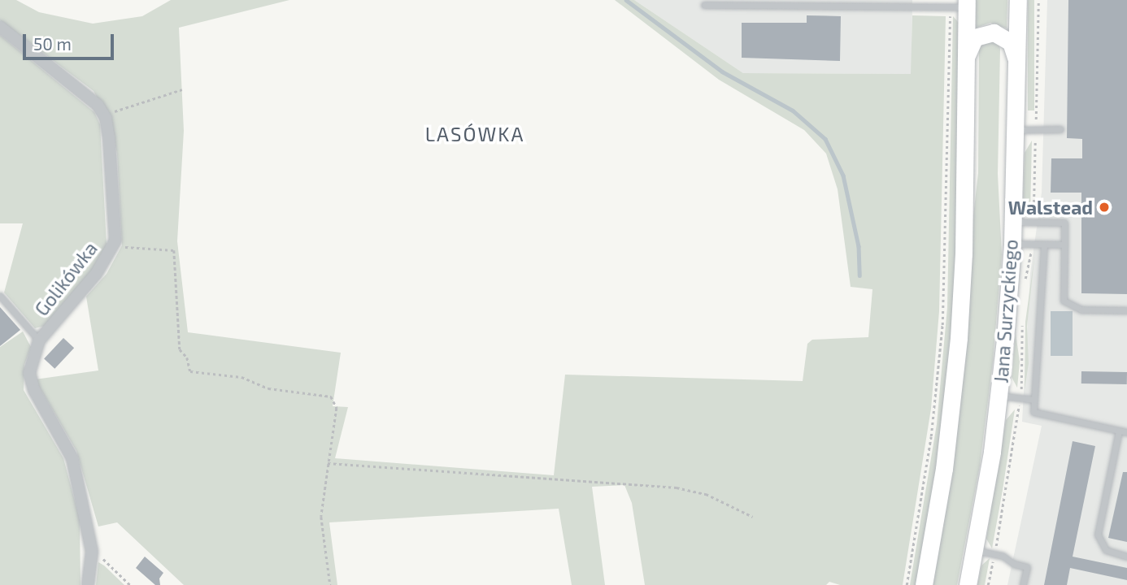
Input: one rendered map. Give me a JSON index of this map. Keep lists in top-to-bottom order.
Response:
{
  "streets": {
    "main road": ["Jana Surzyckiego"],
    "street": ["Golikówka"]
  },
  "districts": ["LASÓWKA"],
  "places": ["Walstead"],
  "scale_bar": "50 m"
}
